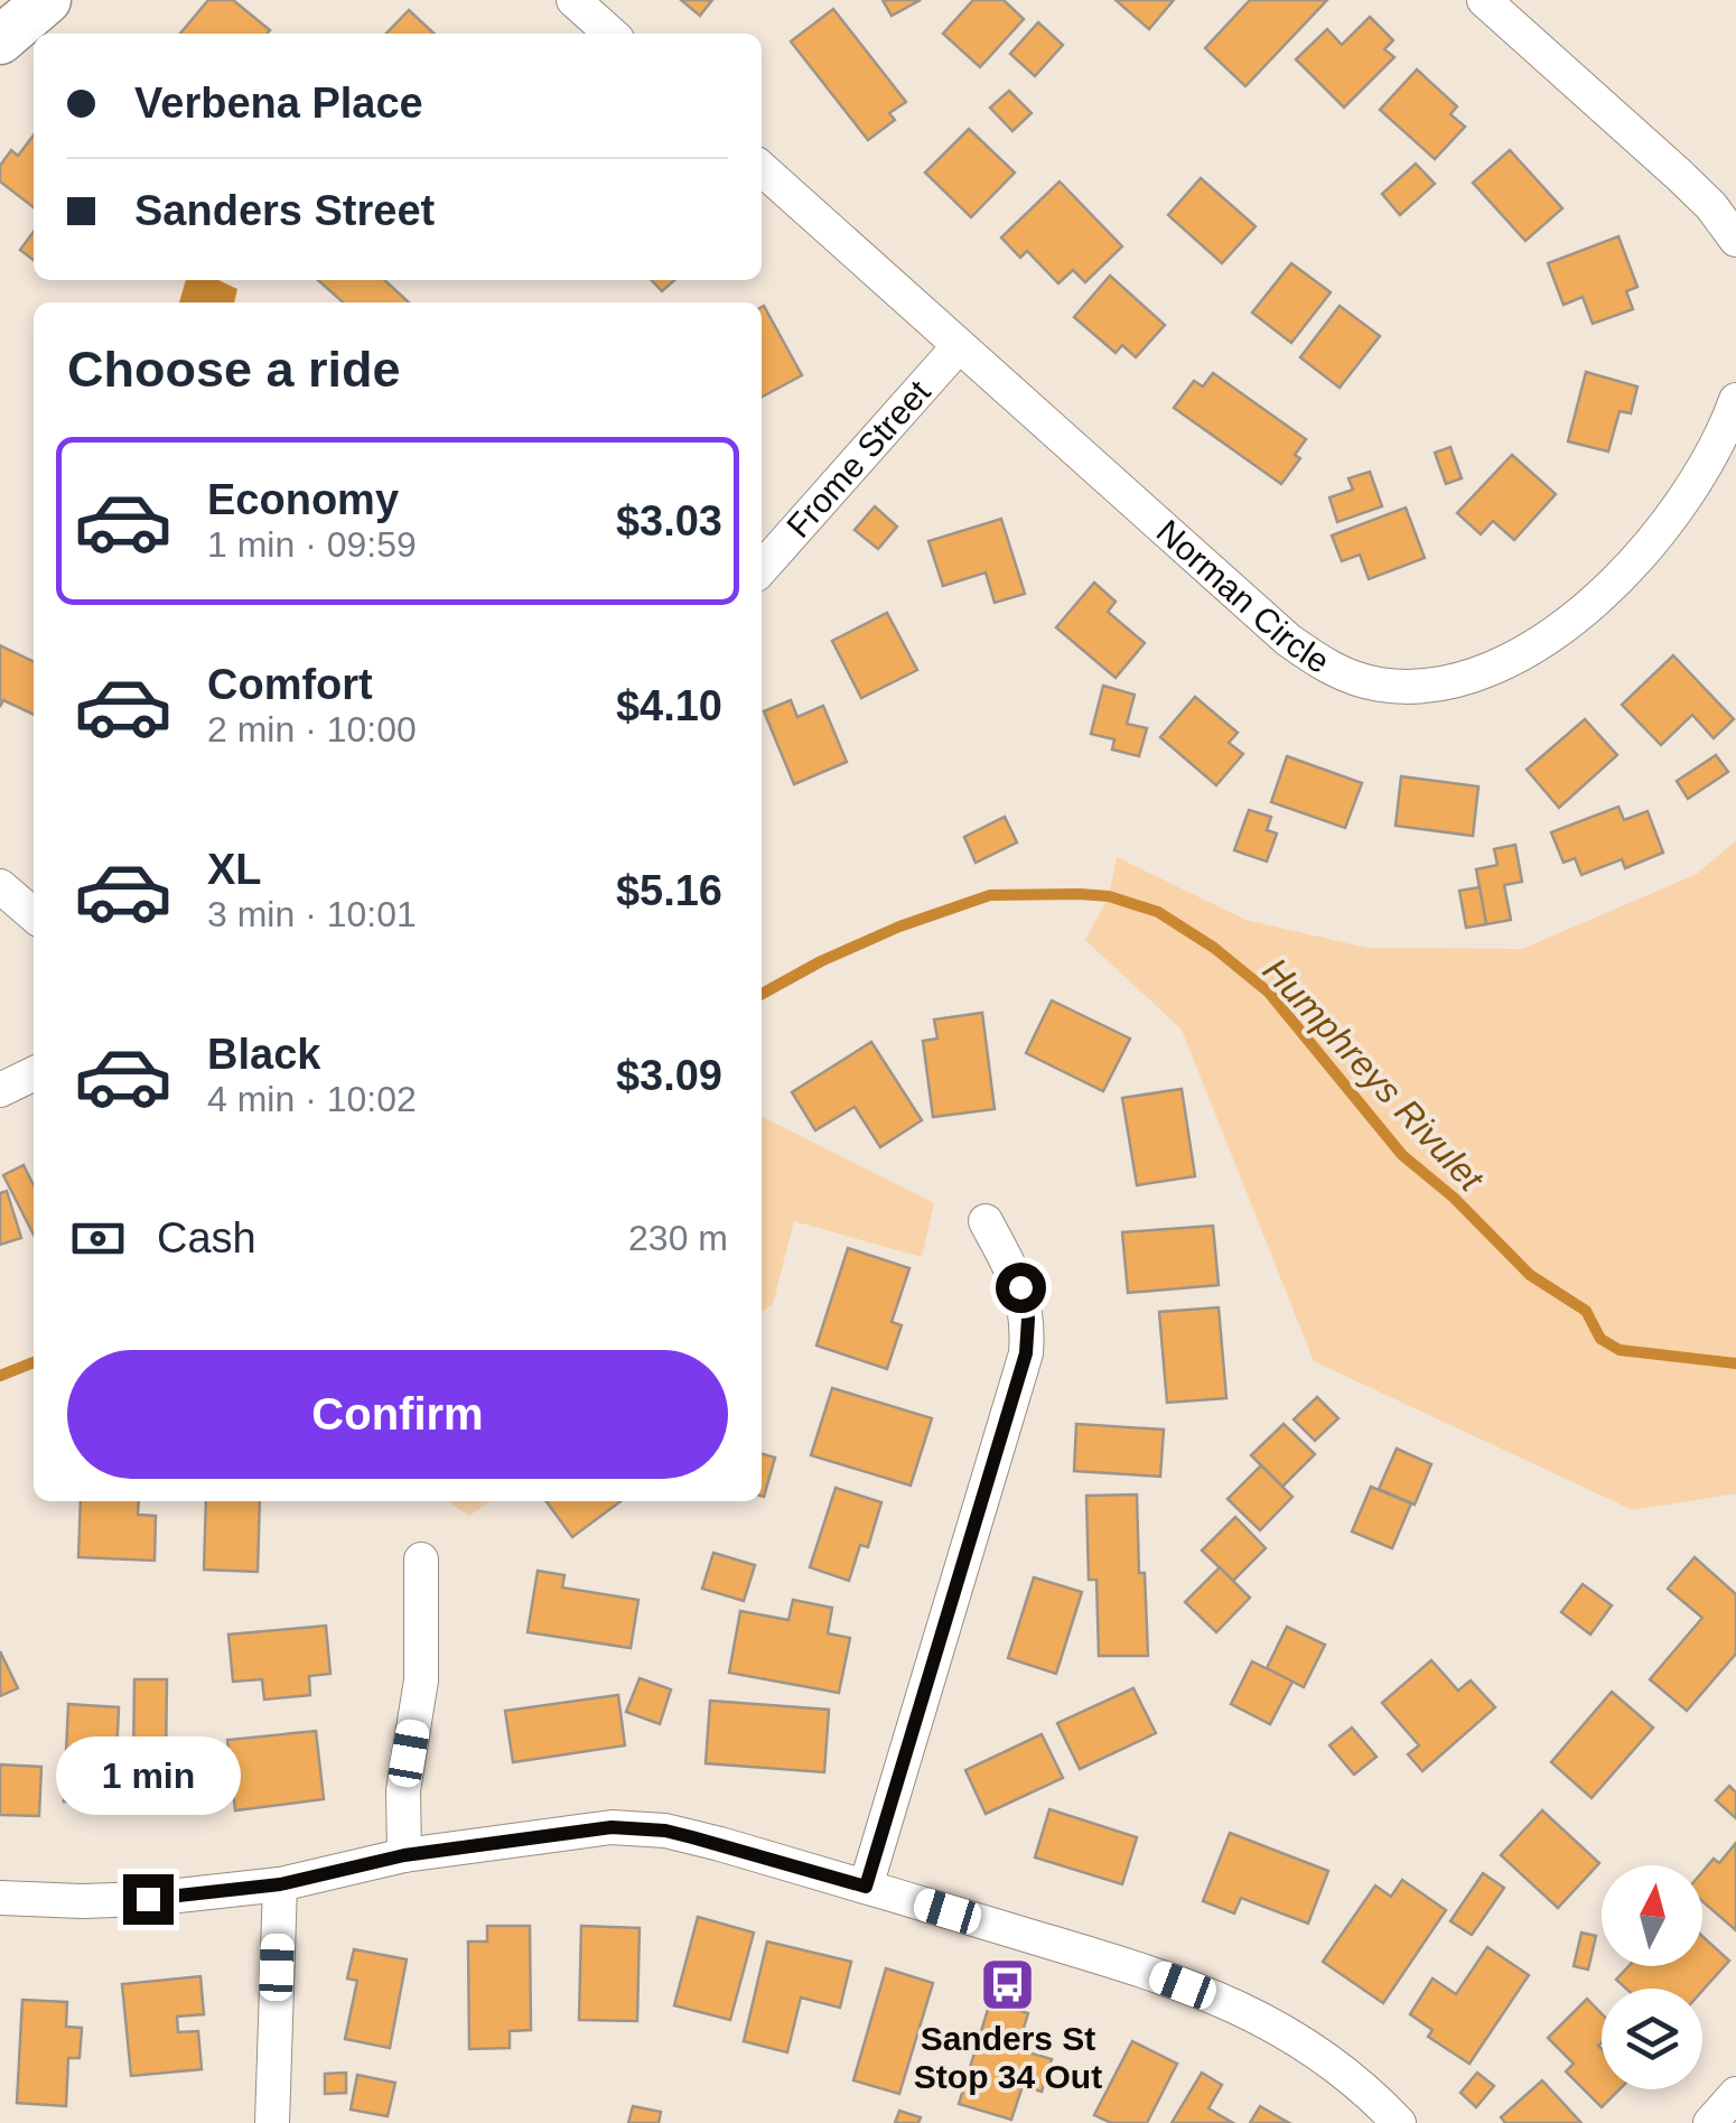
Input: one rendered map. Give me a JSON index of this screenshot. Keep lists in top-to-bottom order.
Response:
{
  "streets": {
    "street": ["Frome Street", "Norman Circle"]
  },
  "crossings": [
    ["Frome Street", "Norman Circle"]
  ],
  "water": ["Humphreys Rivulet"],
  "places": {
    "bus stop": ["Sanders St Stop 34 Out"]
  },
  "north": "top",
  "page": {
    "banner": ["Verbena Place", "Sanders Street"],
    "heading": "Choose a ride",
    "list": [
      {
        "name": "Economy",
        "note": "1 min · 09:59",
        "value": "$3.03"
      },
      {
        "name": "Comfort",
        "note": "2 min · 10:00",
        "value": "$4.10"
      },
      {
        "name": "XL",
        "note": "3 min · 10:01",
        "value": "$5.16"
      },
      {
        "name": "Black",
        "note": "4 min · 10:02",
        "value": "$3.09"
      }
    ],
    "pay": ["Cash", "230 m"],
    "buttons": "Confirm",
    "bubble": "1 min"
  }
}
